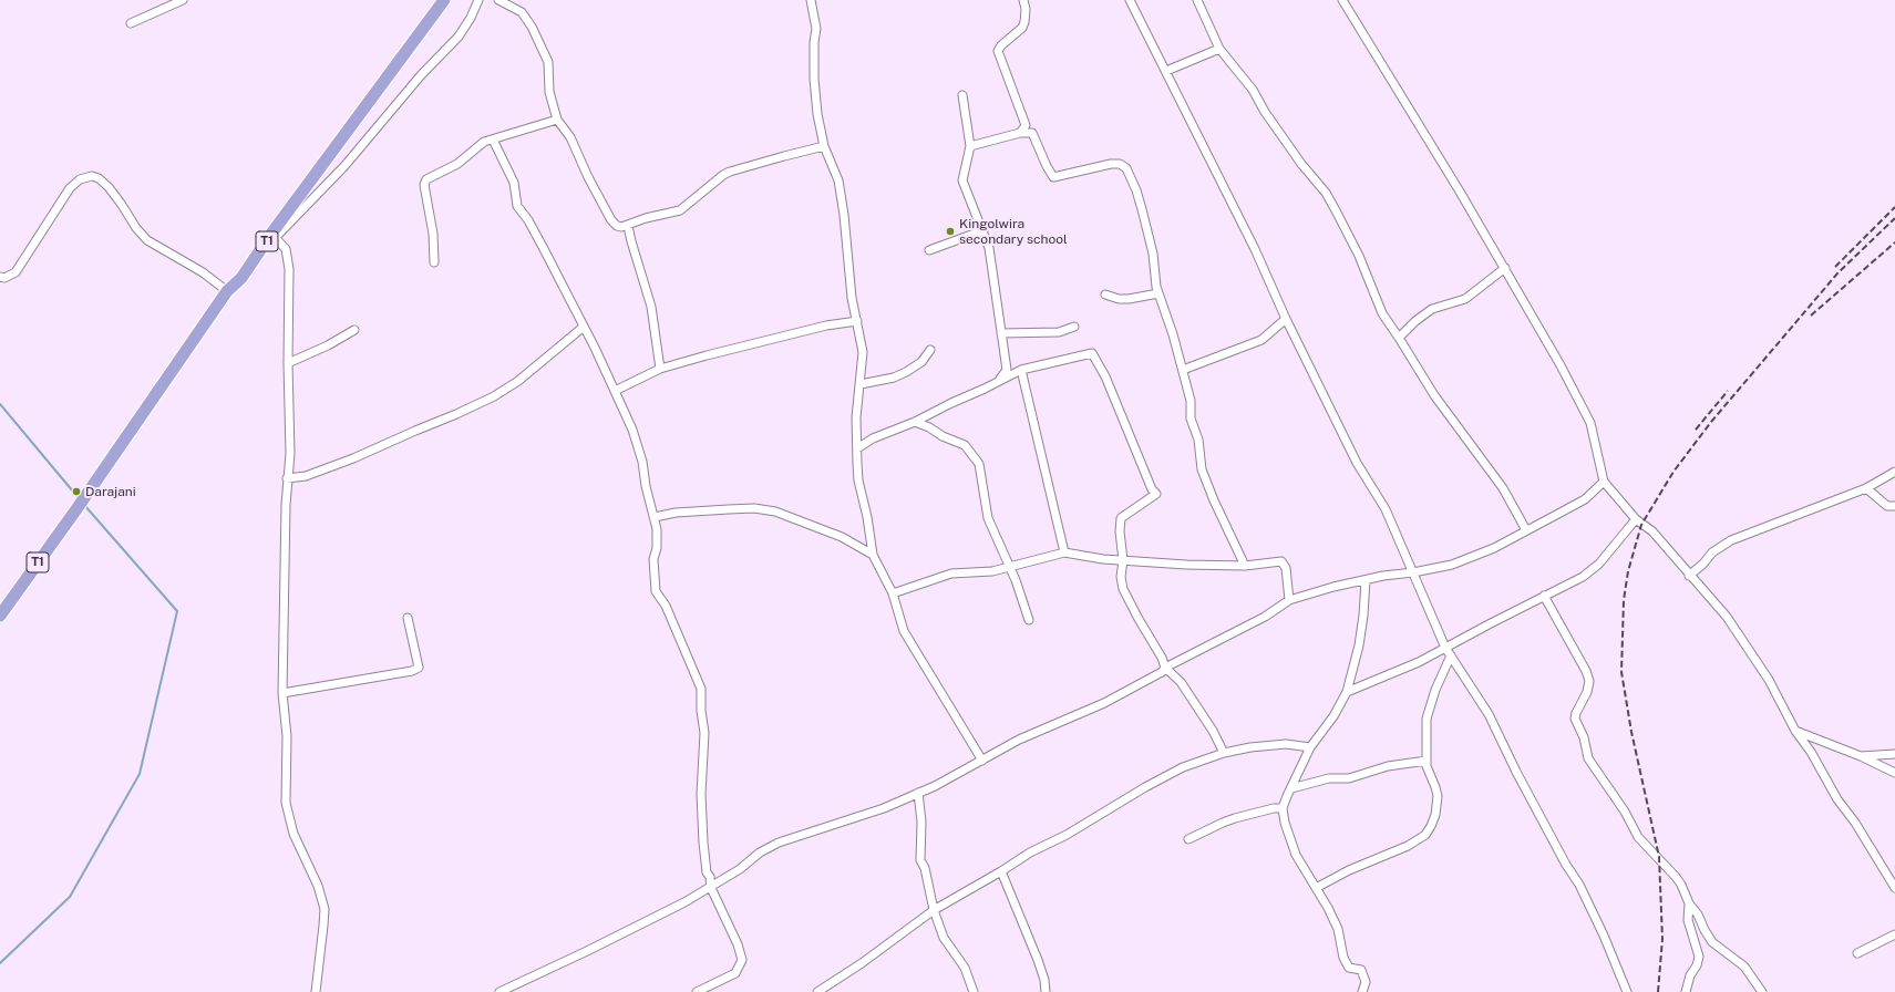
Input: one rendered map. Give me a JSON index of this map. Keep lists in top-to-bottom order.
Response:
{
  "streets": {
    "highway": ["T1"]
  },
  "places": ["Kingolwira secondary school", "Darajani"]
}
